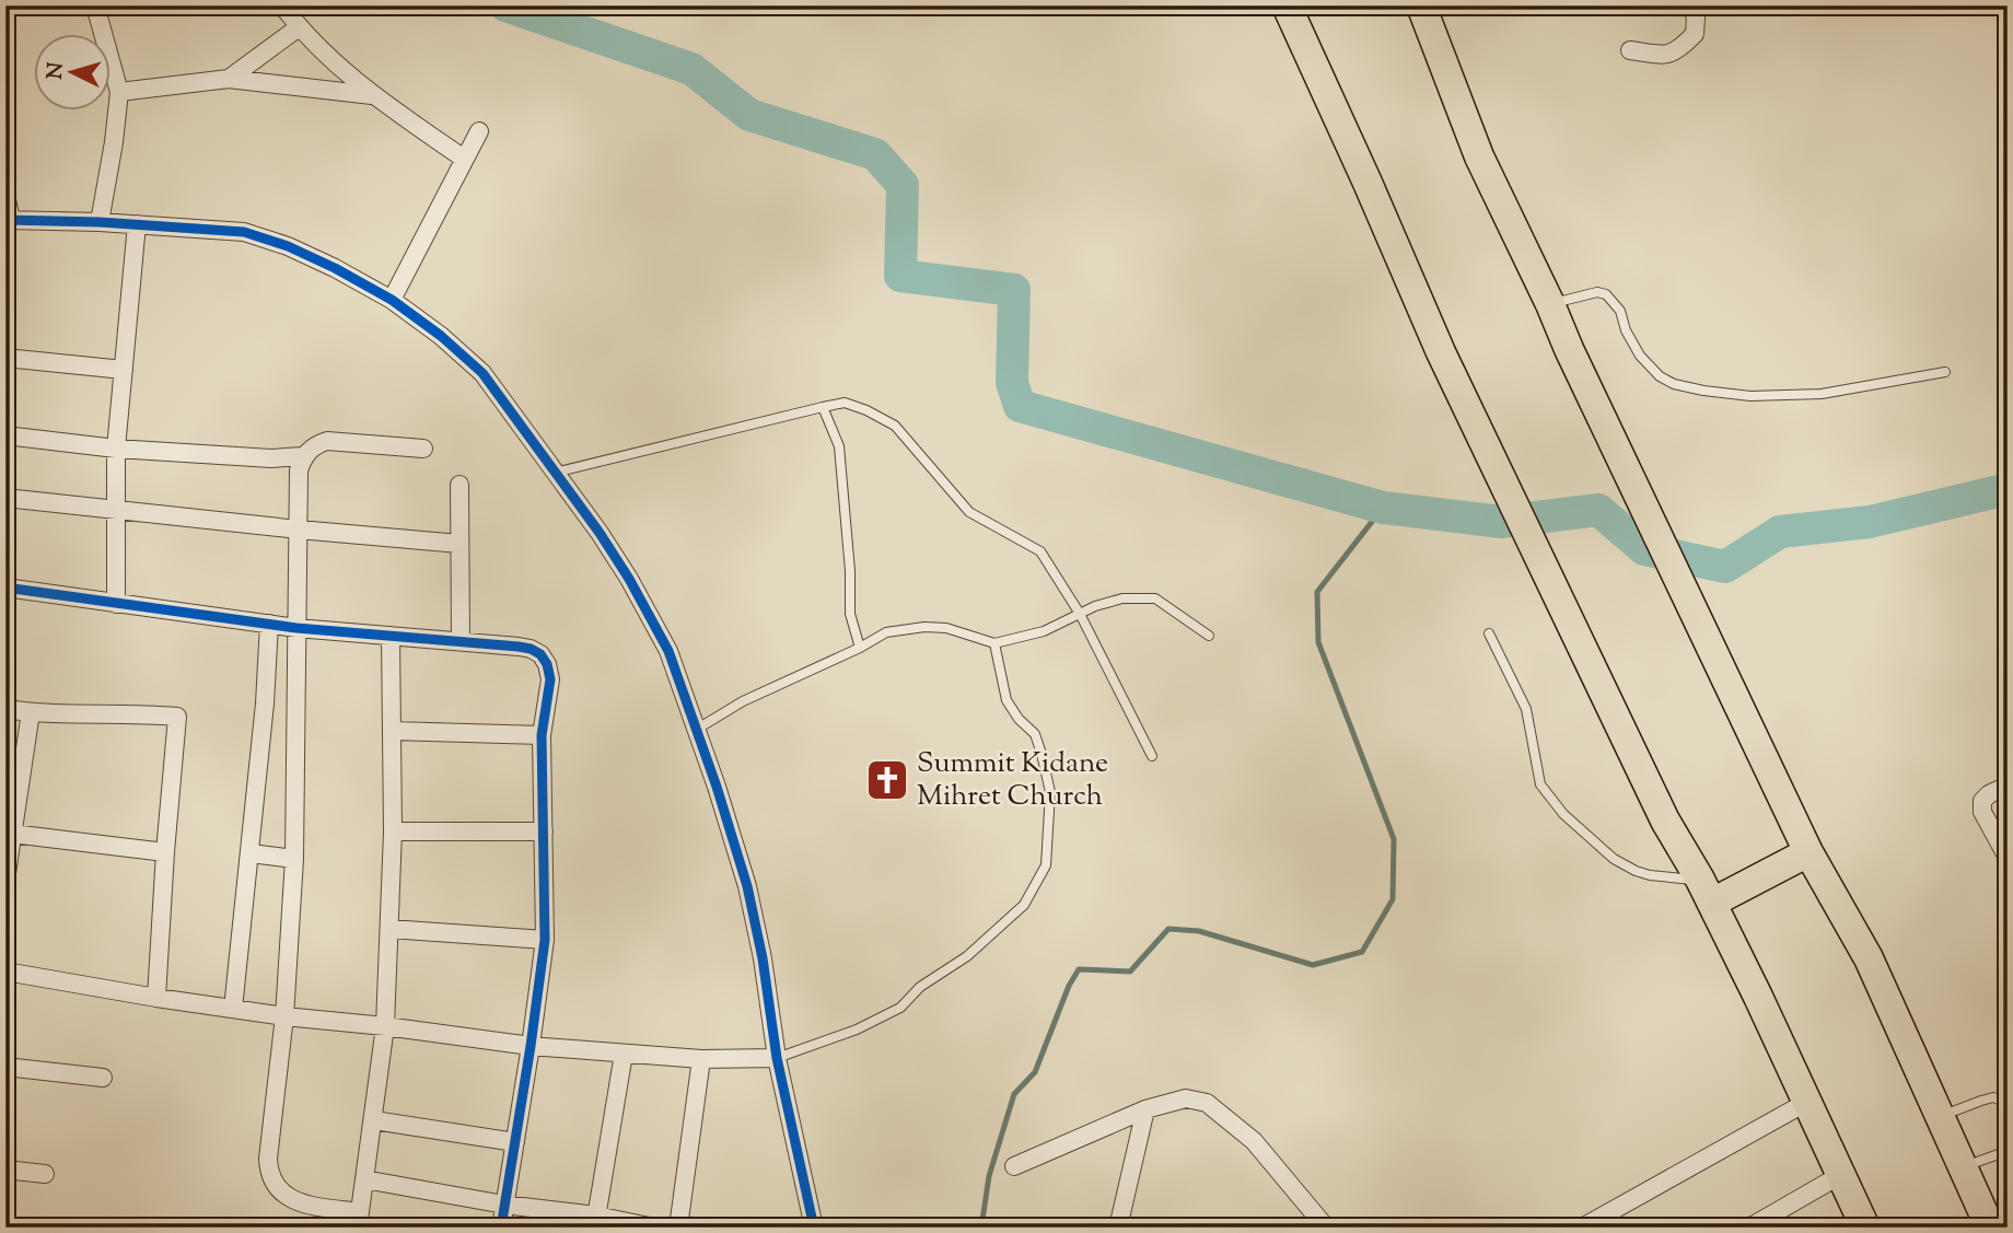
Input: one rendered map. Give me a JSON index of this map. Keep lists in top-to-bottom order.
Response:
{
  "places": {
    "church": ["Summit Kidane Mihret Church"]
  },
  "north": "left"
}
